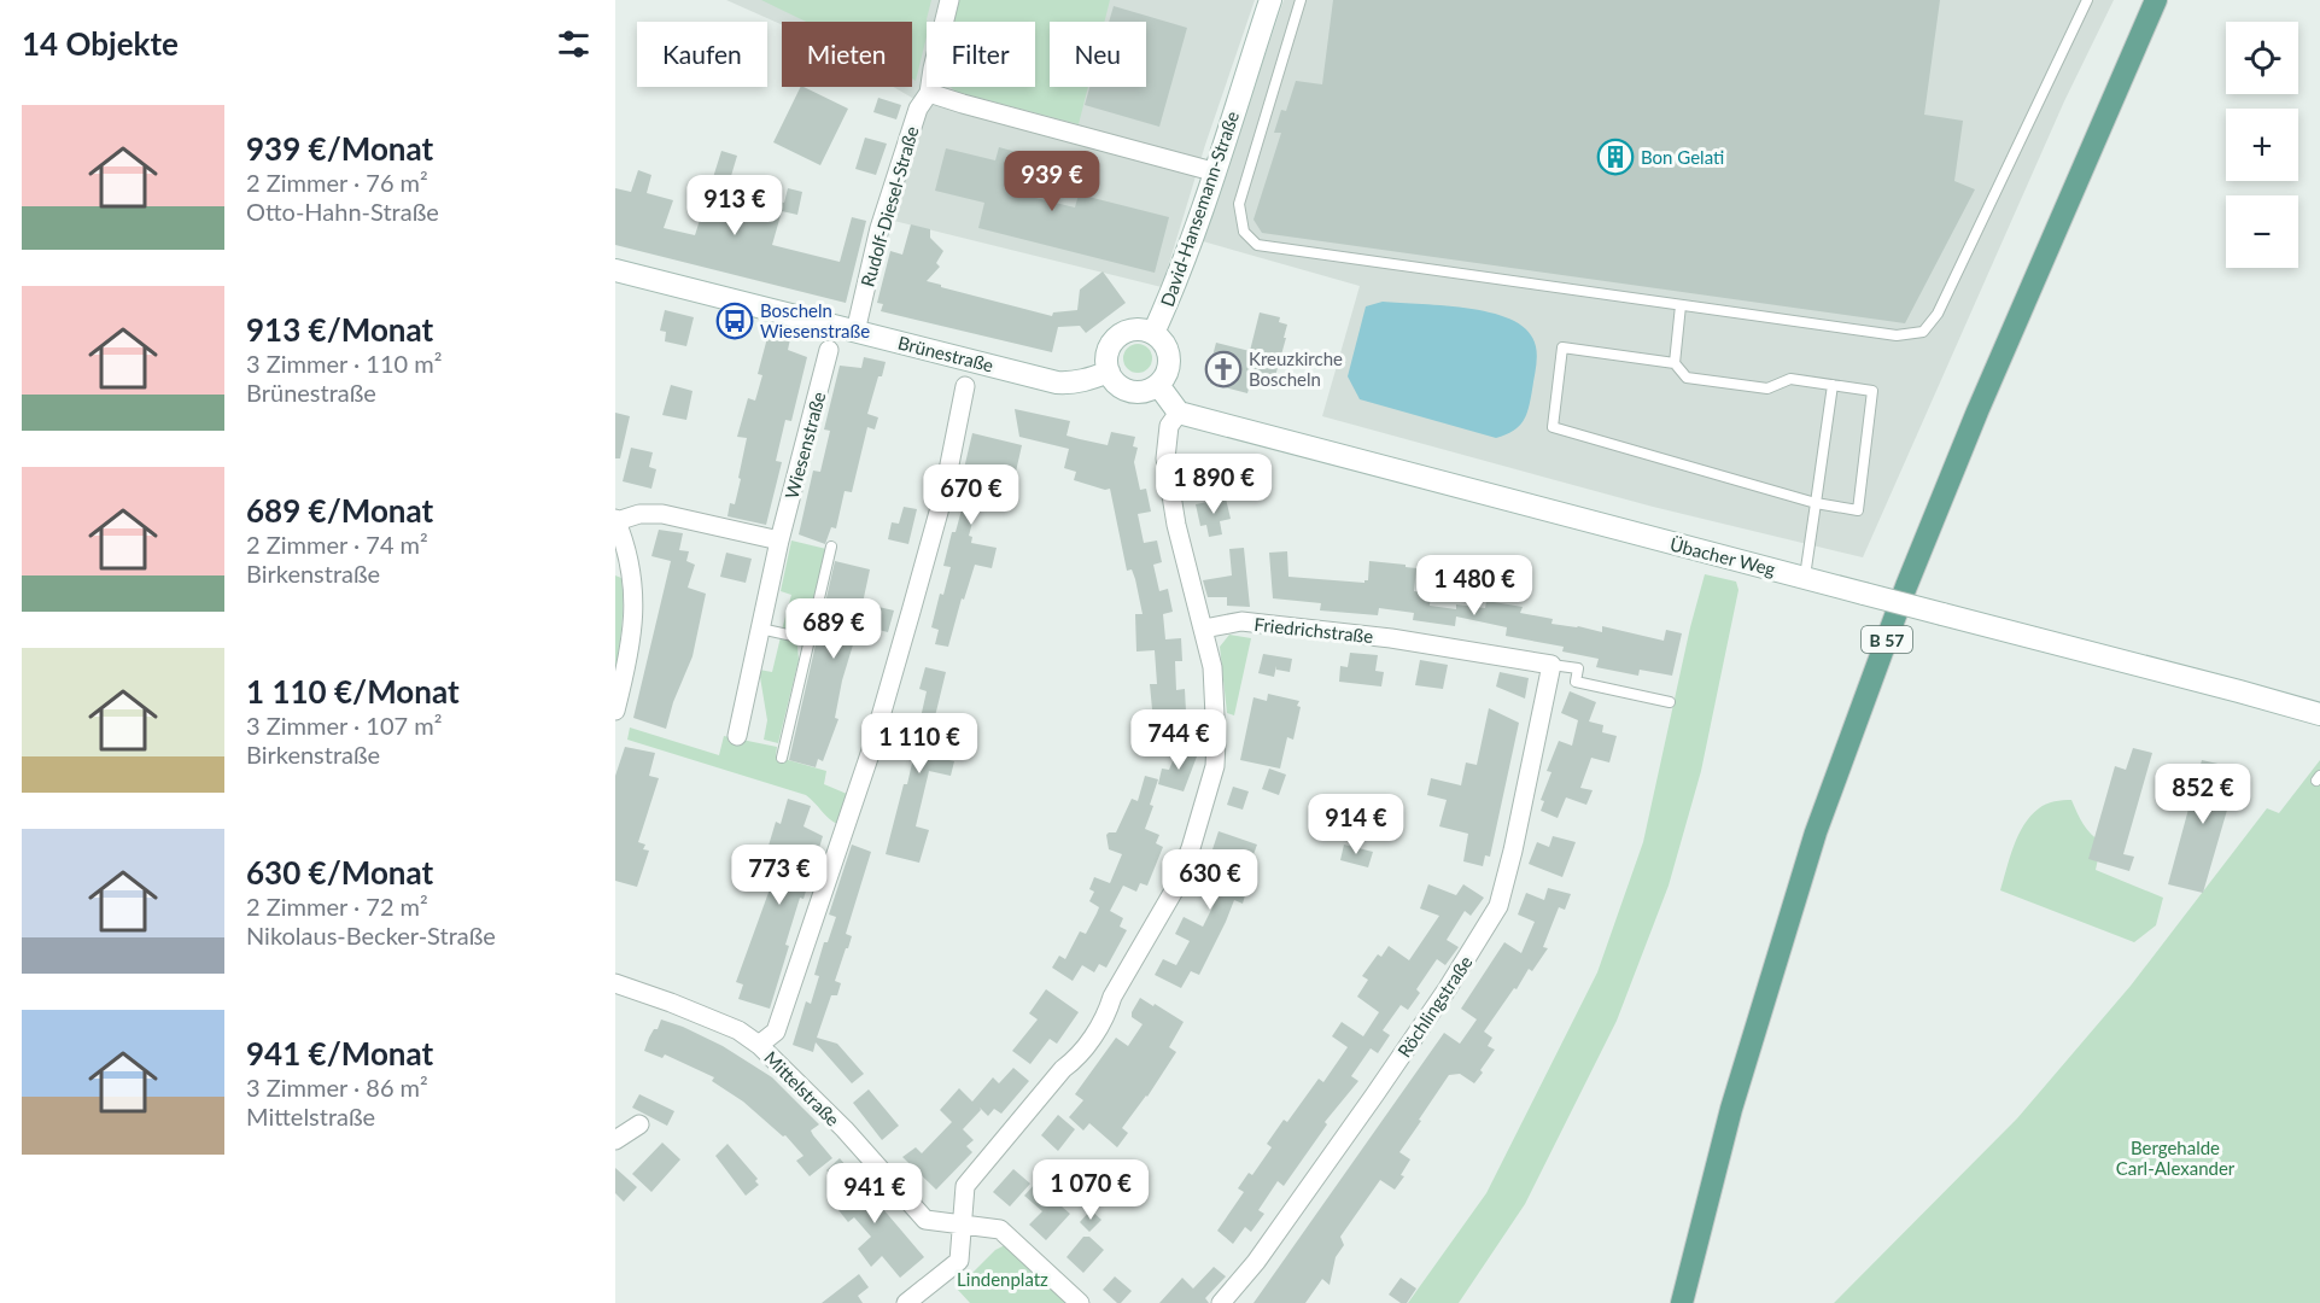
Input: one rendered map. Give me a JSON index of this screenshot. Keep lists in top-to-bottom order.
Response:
{
  "streets": {
    "main road": ["B 57"],
    "street": [
      "Rudolf-Diesel-Straße",
      "David-Hansemann-Straße",
      "Brünestraße",
      "Wiesenstraße",
      "Übacher Weg",
      "Friedrichstraße",
      "Röchlingstraße",
      "Mittelstraße"
    ]
  },
  "crossings": [
    ["Rudolf-Diesel-Straße", "Brünestraße"],
    ["David-Hansemann-Straße", "Brünestraße"],
    ["Friedrichstraße", "Röchlingstraße"]
  ],
  "parks": ["Bergehalde Carl-Alexander", "Lindenplatz"],
  "places": {
    "building": ["Bon Gelati"],
    "bus stop": ["Boscheln Wiesenstraße"],
    "church": ["Kreuzkirche Boscheln"]
  },
  "page": {
    "heading": "14 Objekte",
    "map_buttons": ["+", "−"],
    "chip": [
      "Kaufen",
      "Mieten",
      "Filter",
      "Neu"
    ],
    "list": [
      {
        "name": "939 €/Monat",
        "note": "2 Zimmer · 76 m² · Otto-Hahn-Straße"
      },
      {
        "name": "913 €/Monat",
        "note": "3 Zimmer · 110 m² · Brünestraße"
      },
      {
        "name": "689 €/Monat",
        "note": "2 Zimmer · 74 m² · Birkenstraße"
      },
      {
        "name": "1 110 €/Monat",
        "note": "3 Zimmer · 107 m² · Birkenstraße"
      },
      {
        "name": "630 €/Monat",
        "note": "2 Zimmer · 72 m² · Nikolaus-Becker-Straße"
      },
      {
        "name": "941 €/Monat",
        "note": "3 Zimmer · 86 m² · Mittelstraße"
      }
    ],
    "price": [
      "939 €",
      "913 €",
      "1 890 €",
      "670 €",
      "1 480 €",
      "689 €",
      "744 €",
      "1 110 €",
      "852 €",
      "914 €",
      "773 €",
      "630 €",
      "1 070 €",
      "941 €"
    ]
  }
}
